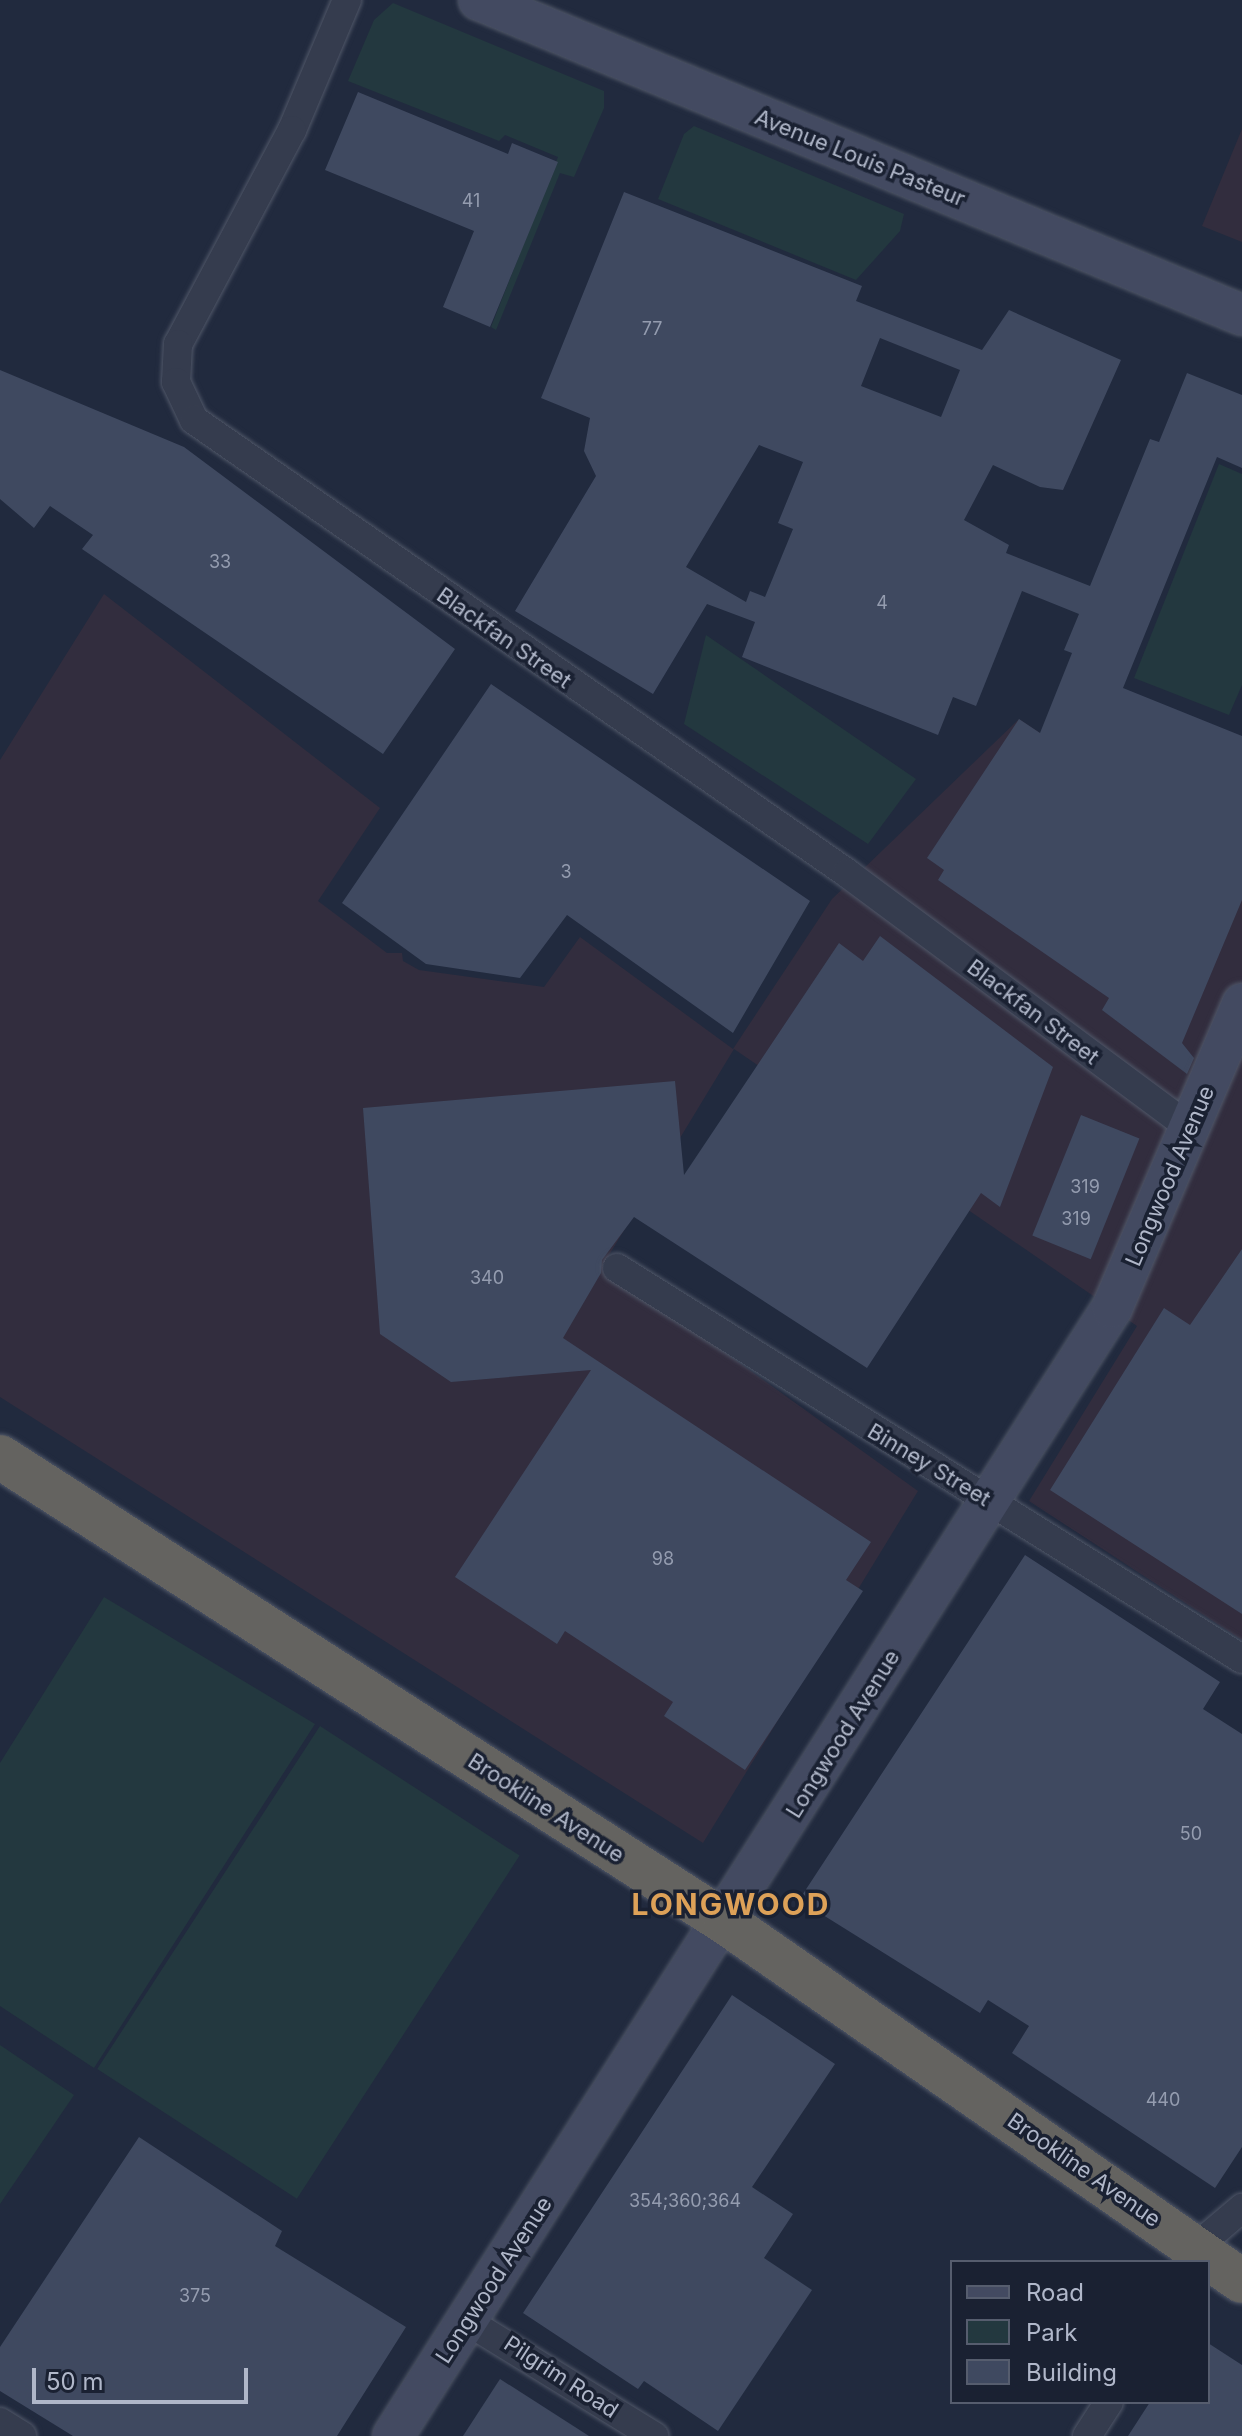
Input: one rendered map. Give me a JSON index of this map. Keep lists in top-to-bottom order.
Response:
{
  "streets": {
    "highway": ["Brookline Avenue"],
    "main road": ["Avenue Louis Pasteur", "Longwood Avenue"],
    "street": ["Blackfan Street", "Binney Street", "Pilgrim Road"]
  },
  "crossings": [
    ["Blackfan Street", "Longwood Avenue"],
    ["Longwood Avenue", "Binney Street"],
    ["Longwood Avenue", "Brookline Avenue"],
    ["Longwood Avenue", "Pilgrim Road"]
  ],
  "districts": ["LONGWOOD"],
  "house_numbers": [
    "41",
    "77",
    "33",
    "4",
    "3",
    "319",
    "319",
    "340",
    "98",
    "50",
    "440",
    "354;360;364",
    "375"
  ],
  "legend": ["Road", "Park", "Building"],
  "scale_bar": "50 m"
}
